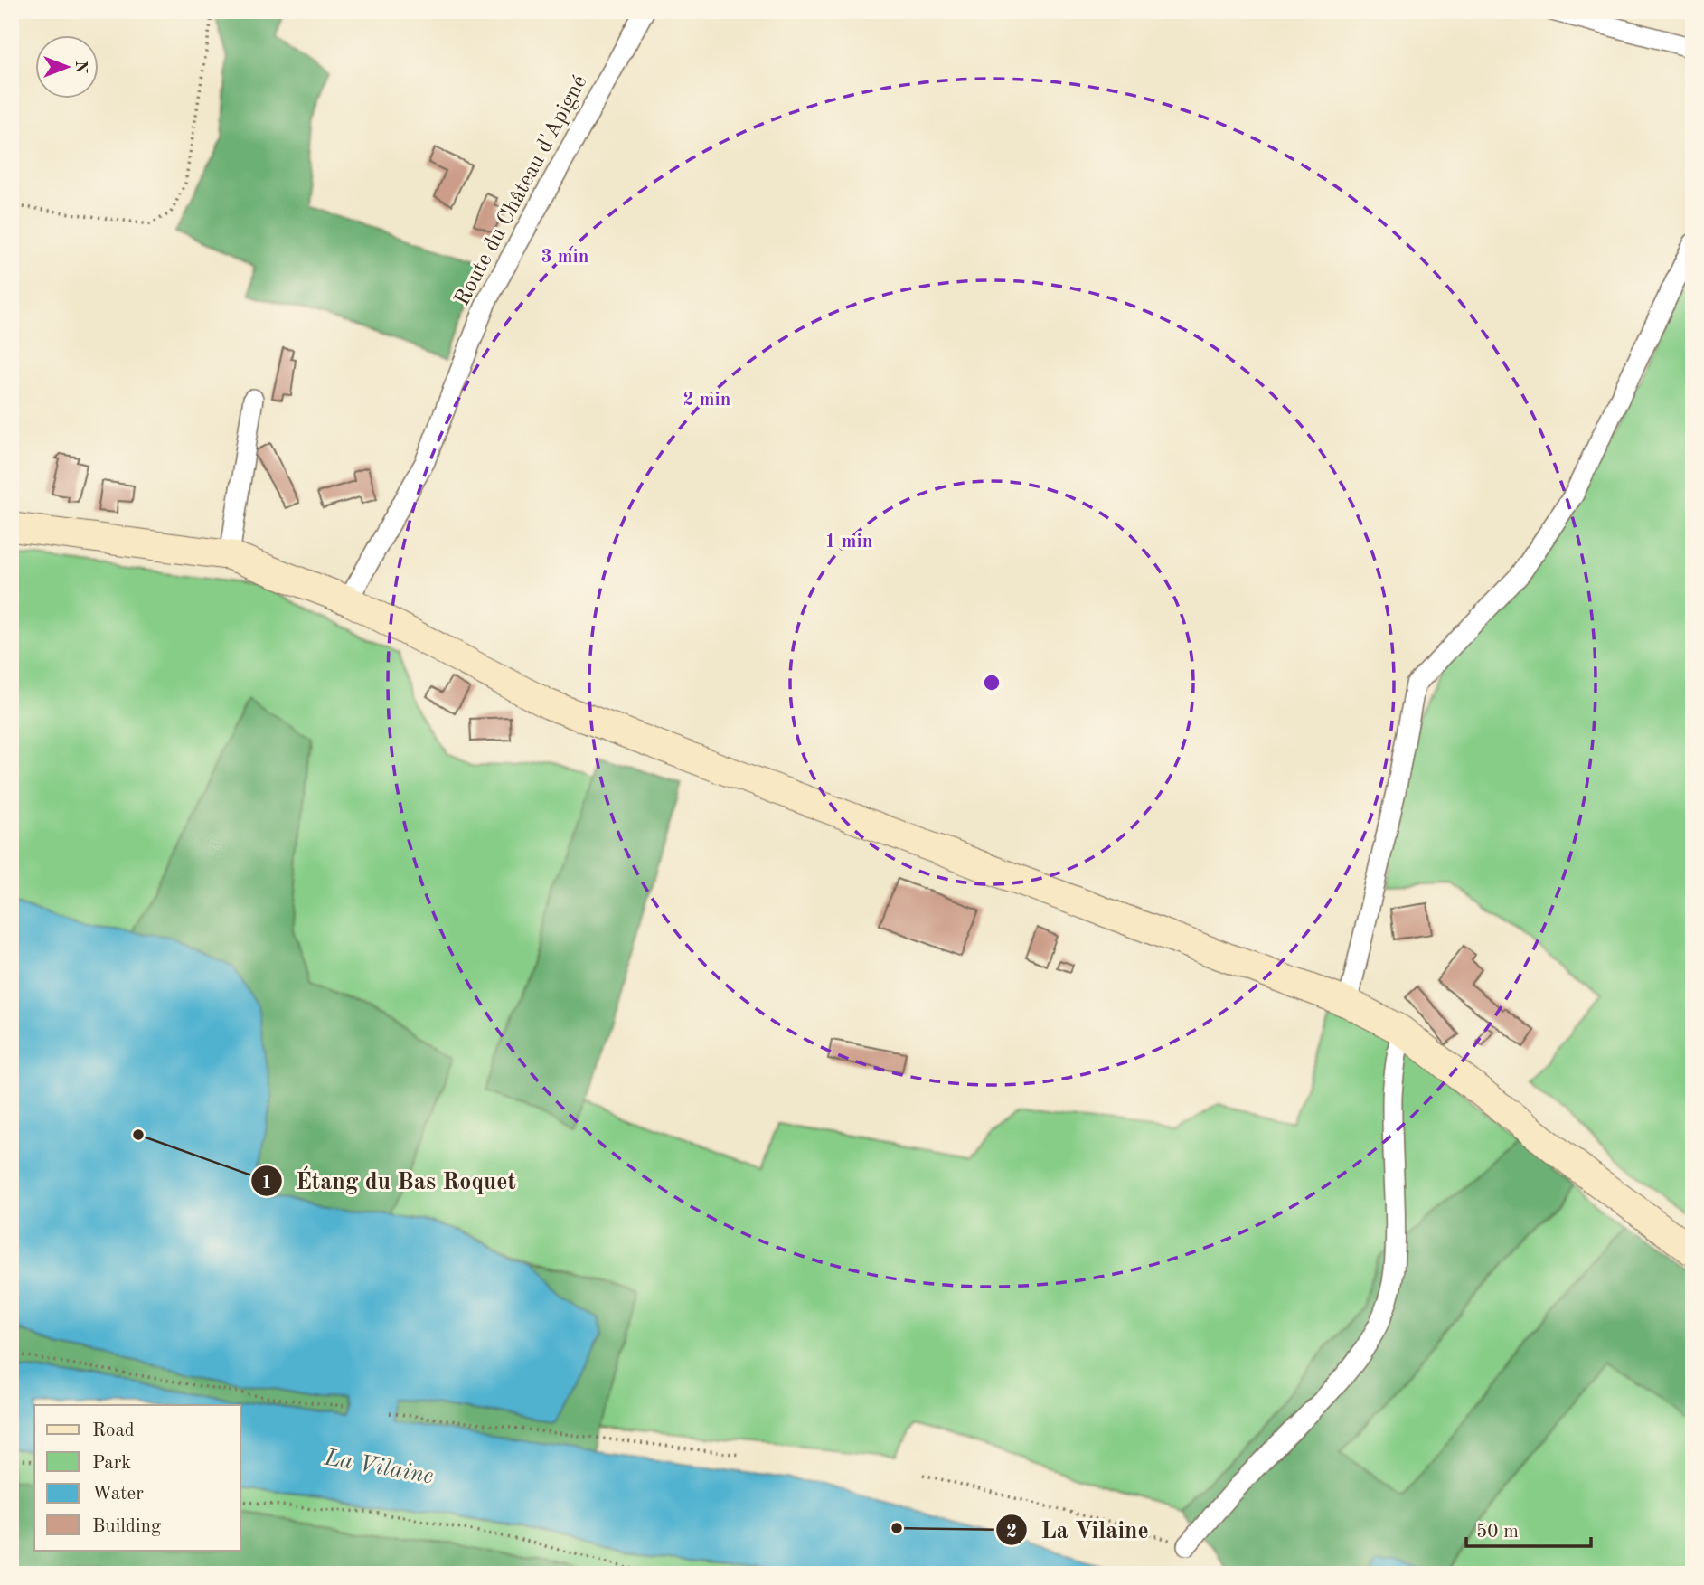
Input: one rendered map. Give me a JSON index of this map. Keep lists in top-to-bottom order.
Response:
{
  "streets": {
    "street": ["Route du Château d'Apigné"]
  },
  "water": ["La Vilaine"],
  "places": ["Étang du Bas Roquet", "La Vilaine"],
  "legend": [
    "Road",
    "Park",
    "Water",
    "Building"
  ],
  "scale_bar": "50 m",
  "north": "right",
  "rings": ["3 min", "2 min", "1 min"]
}
